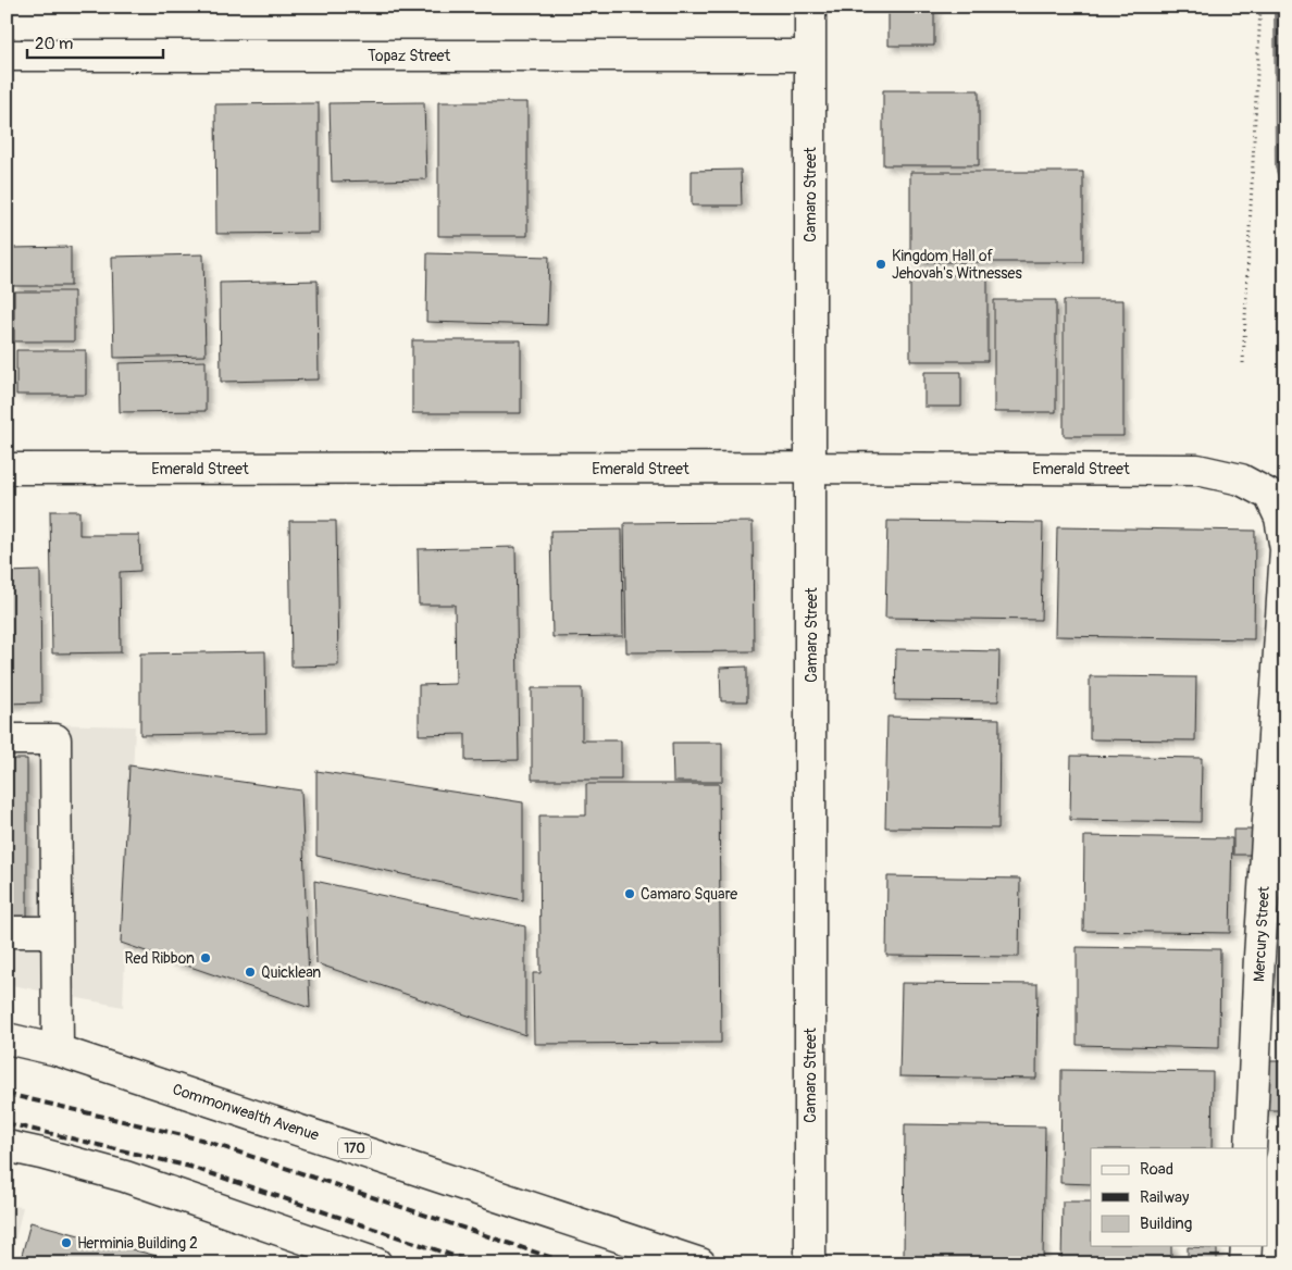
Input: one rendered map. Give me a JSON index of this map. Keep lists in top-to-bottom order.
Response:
{
  "streets": {
    "street": [
      "Topaz Street",
      "Camaro Street",
      "Emerald Street",
      "Mercury Street",
      "Commonwealth Avenue",
      "170"
    ]
  },
  "crossings": [
    ["Topaz Street", "Camaro Street"],
    ["Camaro Street", "Emerald Street"],
    ["Emerald Street", "Mercury Street"]
  ],
  "places": [
    "Kingdom Hall of Jehovah's Witnesses",
    "Camaro Square",
    "Red Ribbon",
    "Quicklean",
    "Herminia Building 2"
  ],
  "legend": ["Road", "Railway", "Building"],
  "scale_bar": "20 m"
}
